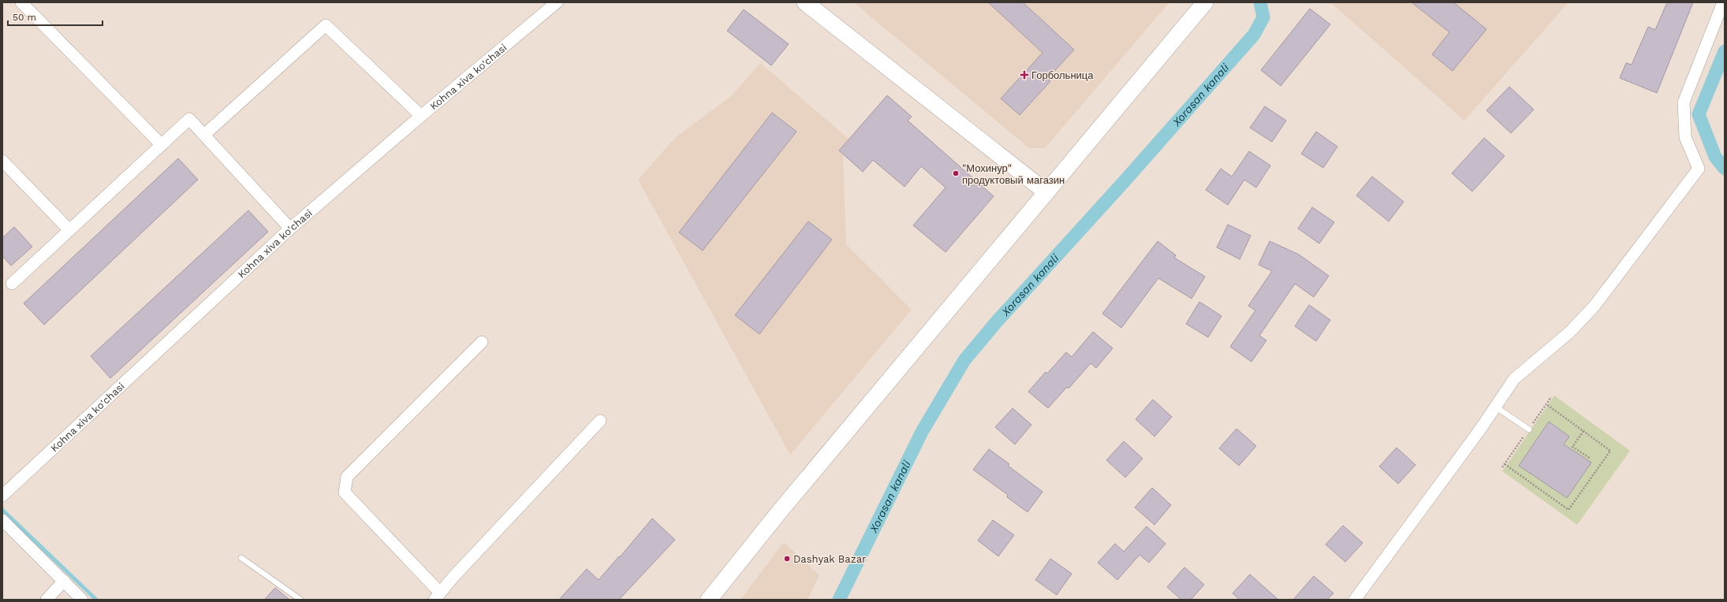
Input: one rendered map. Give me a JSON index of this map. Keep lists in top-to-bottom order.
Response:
{
  "streets": {
    "street": ["Kohna xiva ko'chasi"]
  },
  "water": ["Xorasan kanali"],
  "places": {
    "health": ["Горбольница"],
    "other": ["\"Мохинур\" продуктовый магазин", "Dashyak Bazar"]
  },
  "scale_bar": "50 m"
}
